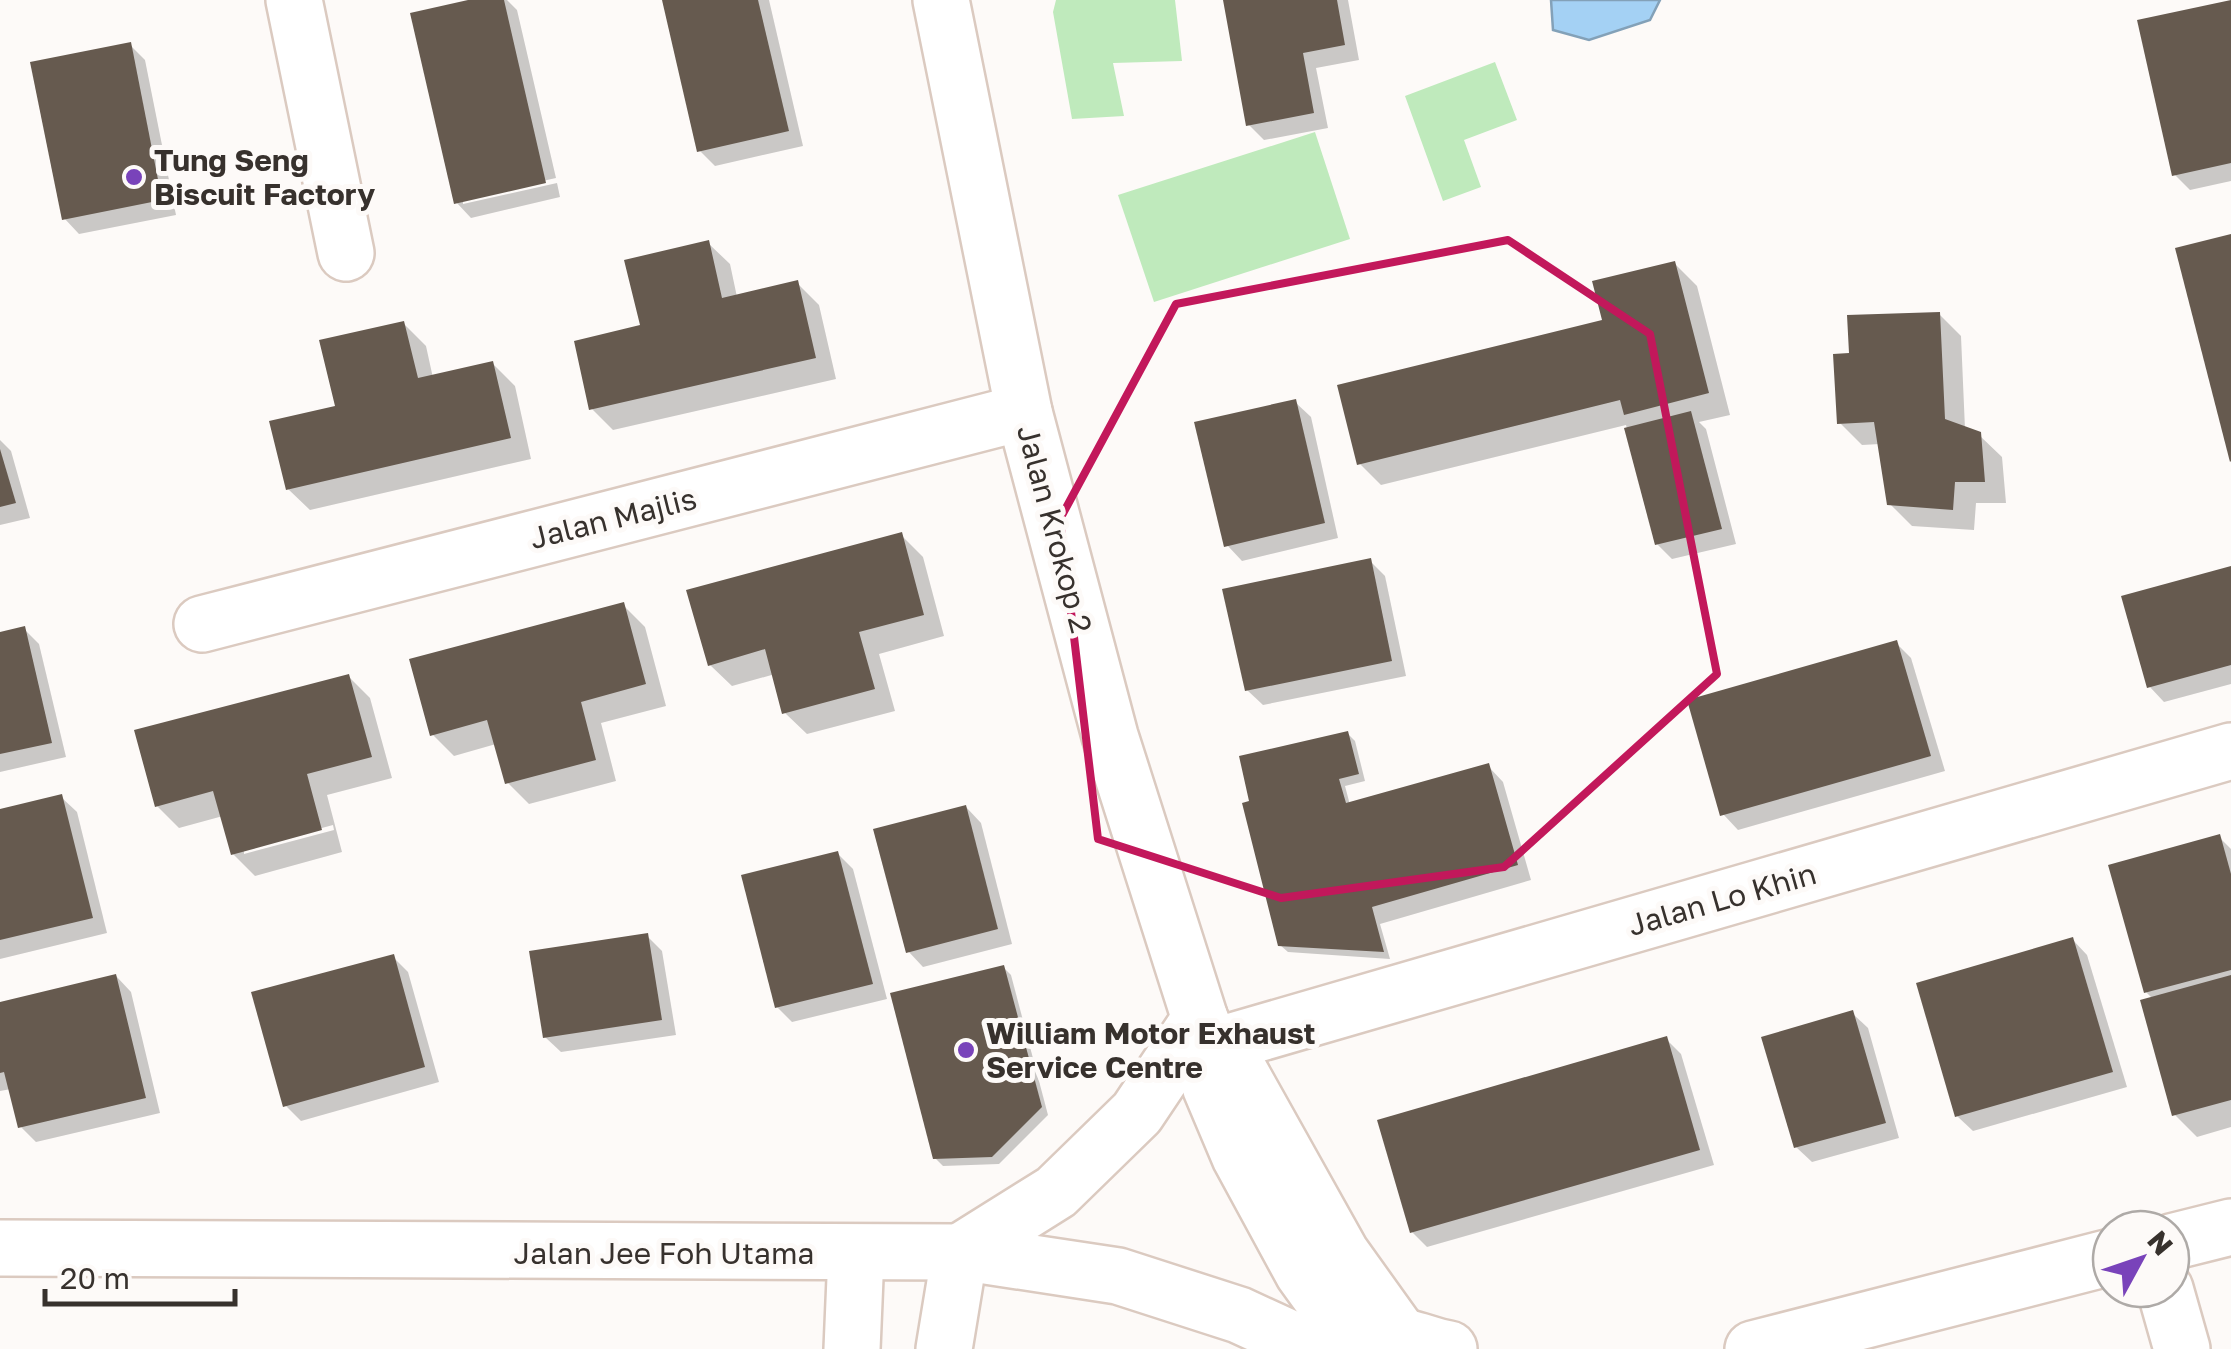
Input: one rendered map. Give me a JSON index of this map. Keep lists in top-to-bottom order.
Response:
{
  "streets": {
    "street": [
      "Jalan Majlis",
      "Jalan Krokop 2",
      "Jalan Lo Khin",
      "Jalan Jee Foh Utama"
    ]
  },
  "crossings": [
    ["Jalan Majlis", "Jalan Krokop 2"],
    ["Jalan Krokop 2", "Jalan Lo Khin"]
  ],
  "places": ["Tung Seng Biscuit Factory", "William Motor Exhaust Service Centre"],
  "scale_bar": "20 m",
  "north": "top right"
}
